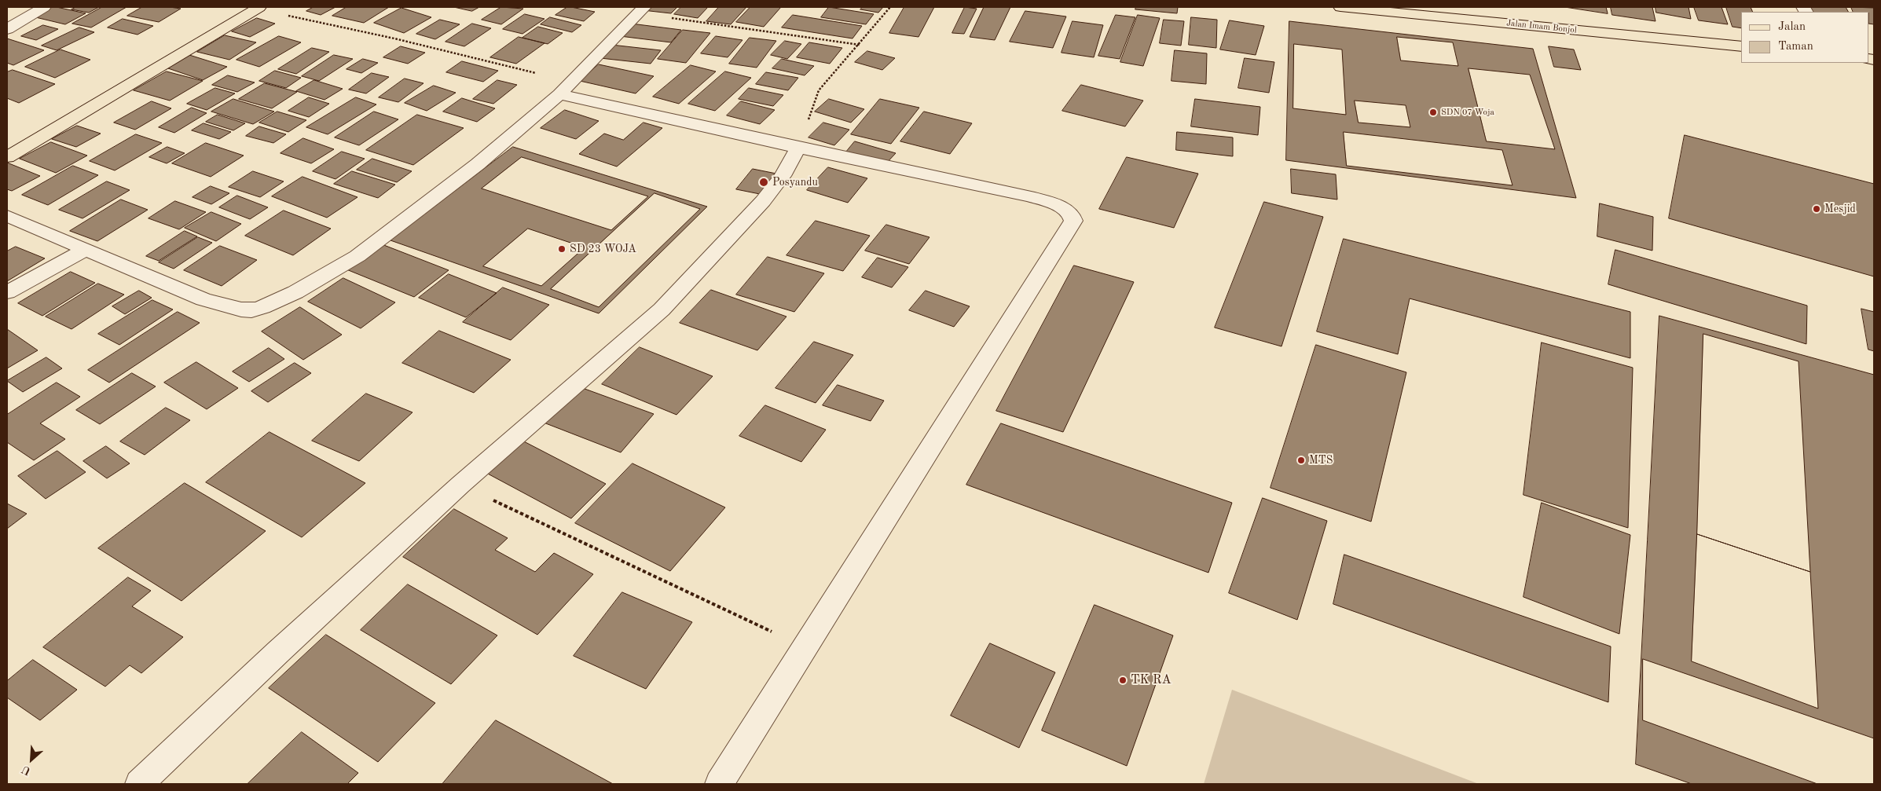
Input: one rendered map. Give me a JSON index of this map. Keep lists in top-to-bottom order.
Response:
{
  "streets": {
    "main road": ["Jalan Imam Bonjol"]
  },
  "places": [
    "SDN 07 Woja",
    "Posyandu",
    "Mesjid",
    "SD 23 WOJA",
    "MTS",
    "TK RA"
  ],
  "legend": ["Jalan", "Taman"],
  "north": "bottom left"
}
